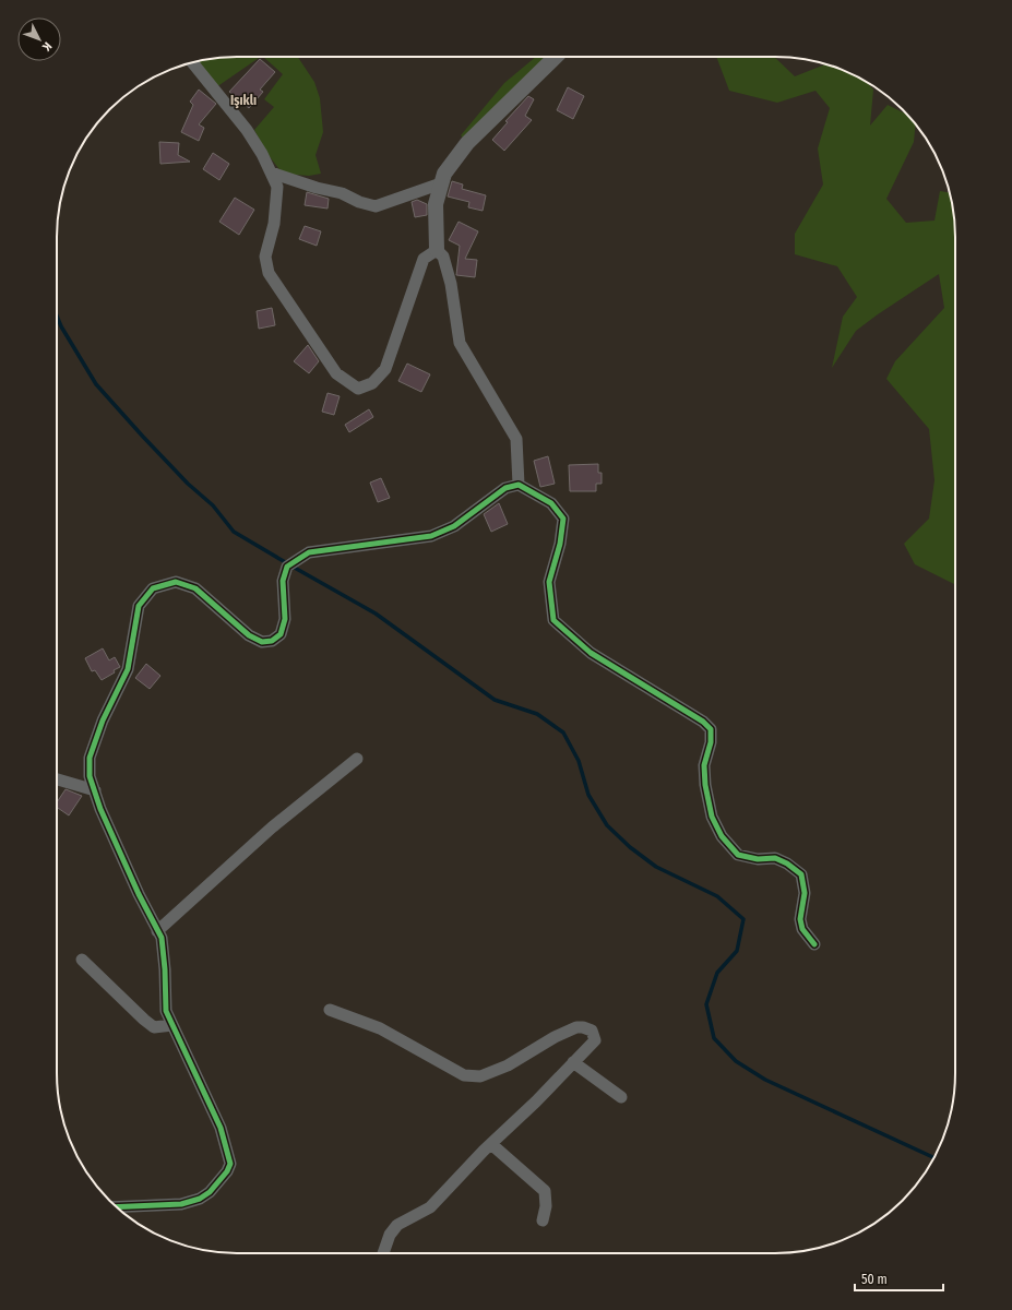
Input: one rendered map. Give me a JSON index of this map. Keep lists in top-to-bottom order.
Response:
{
  "districts": ["Işıklı"],
  "scale_bar": "50 m",
  "north": "bottom right"
}
